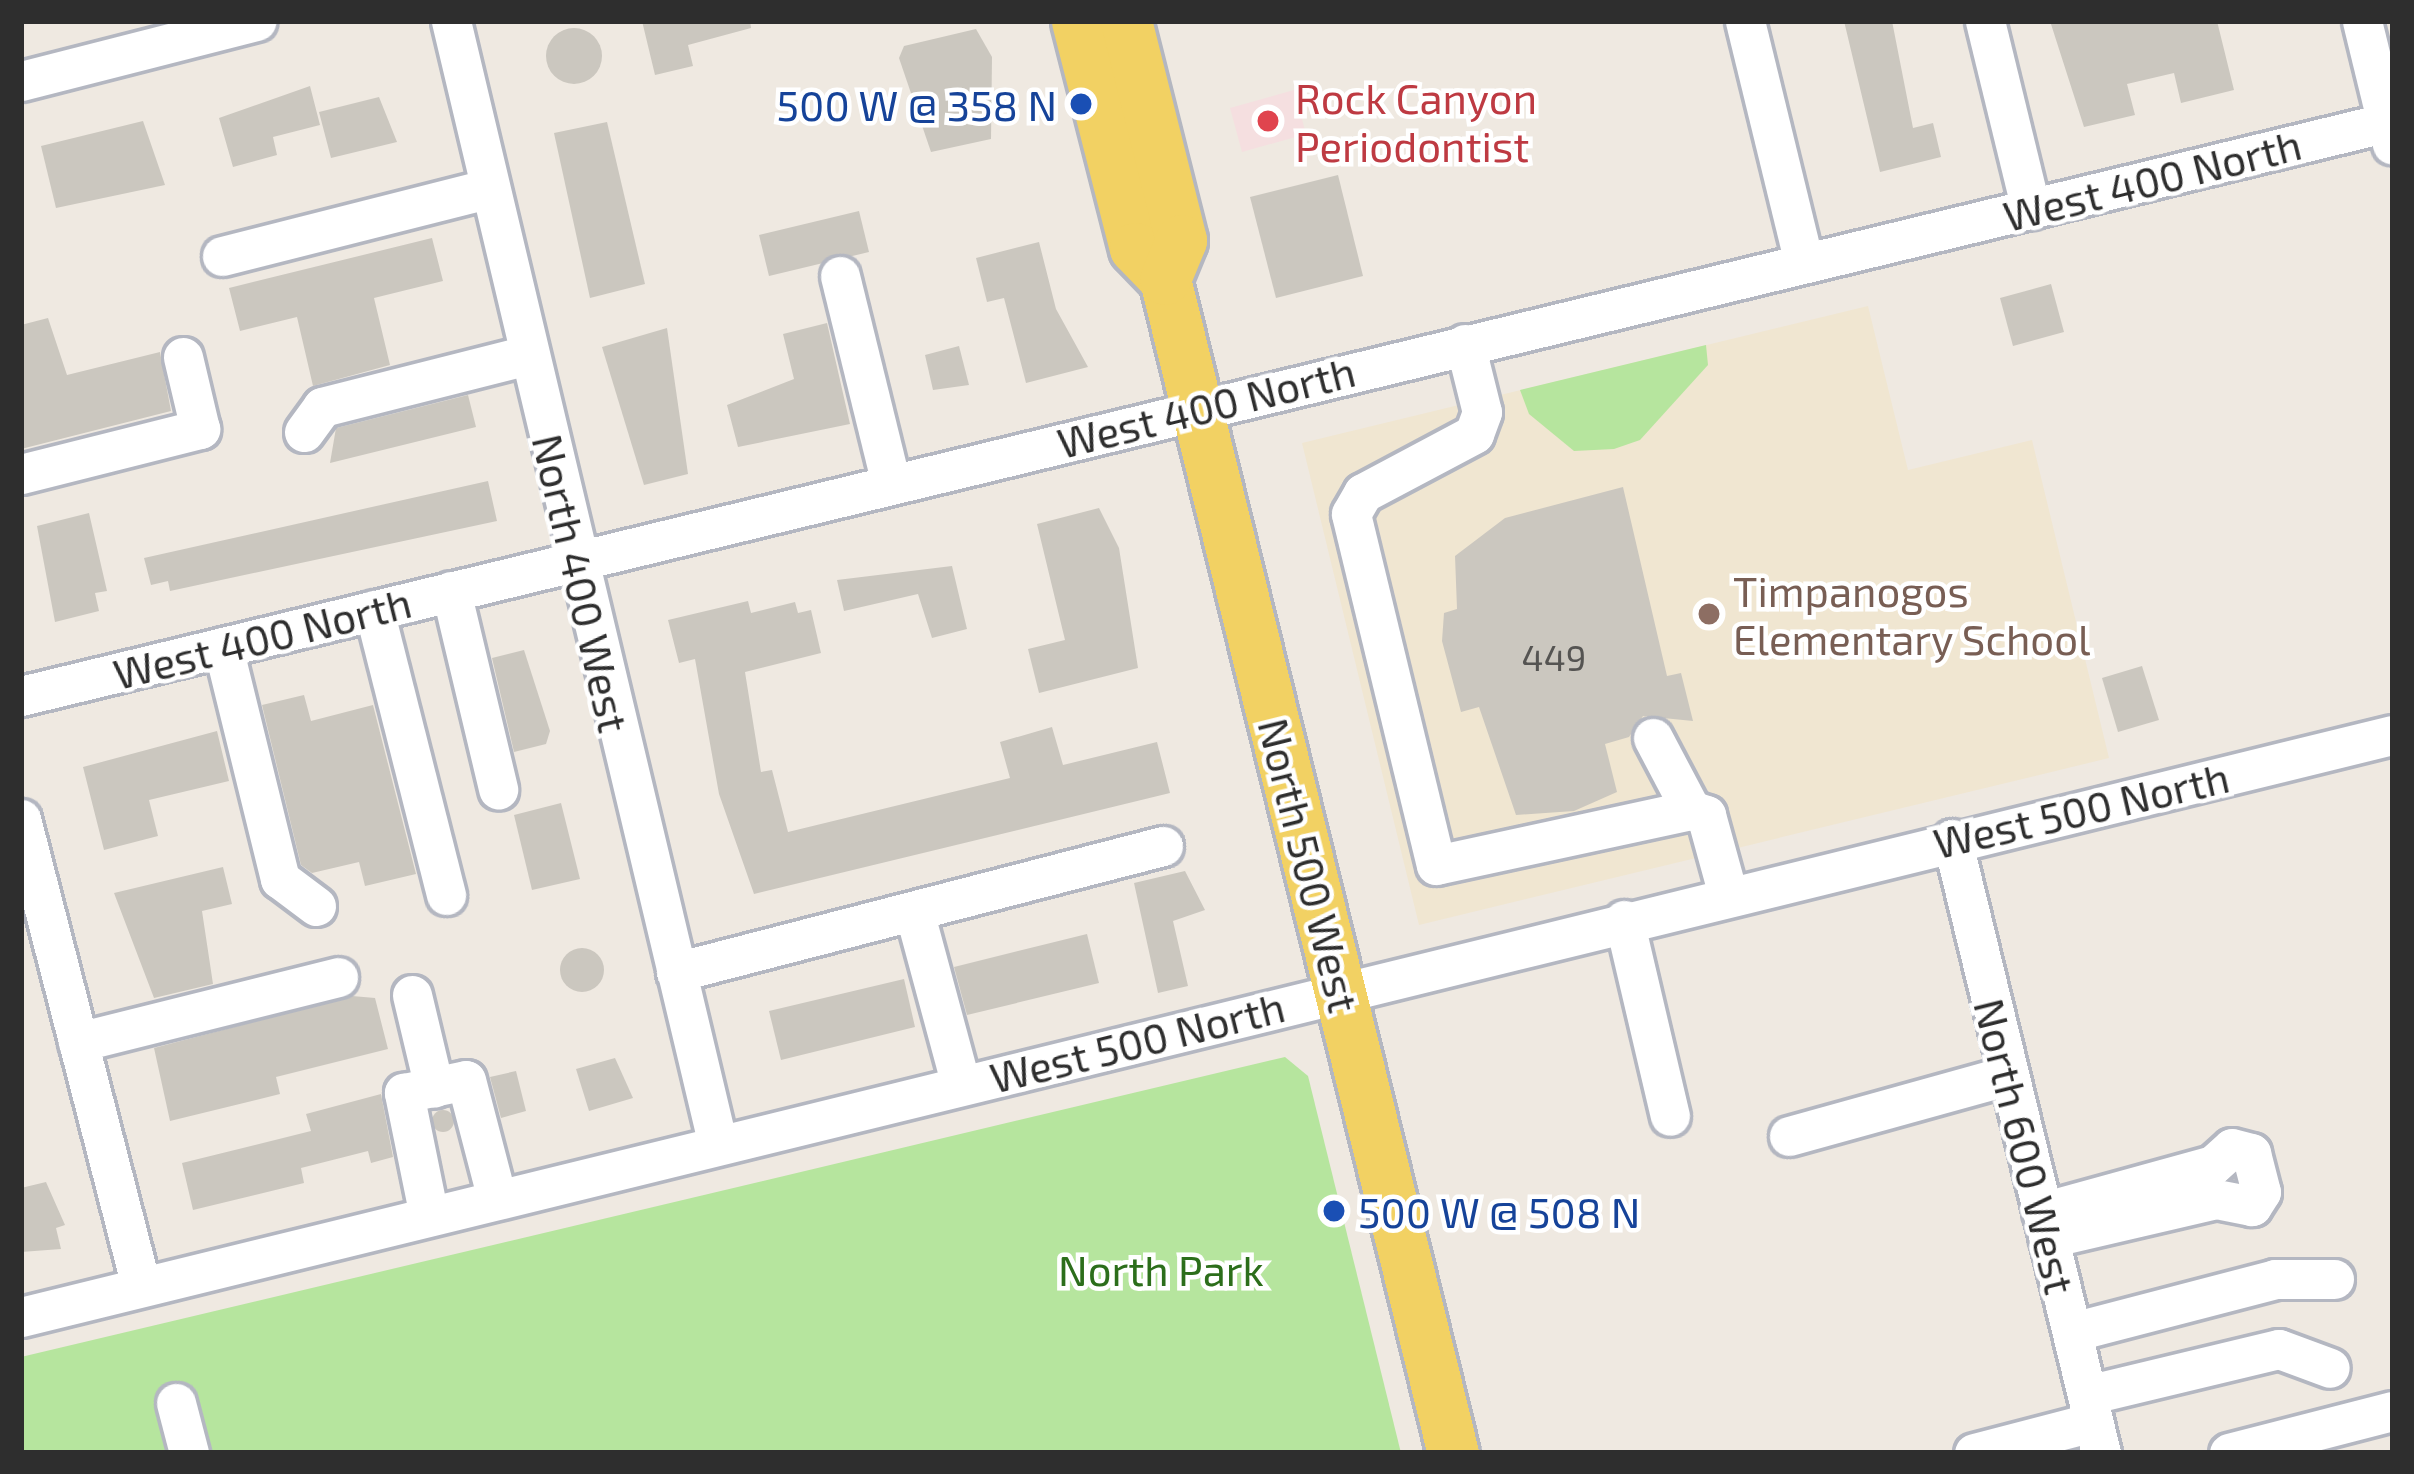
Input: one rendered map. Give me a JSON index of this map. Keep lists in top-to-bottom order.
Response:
{
  "streets": {
    "main road": ["North 500 West"],
    "street": [
      "West 400 North",
      "North 400 West",
      "West 500 North",
      "North 600 West"
    ]
  },
  "crossings": [
    ["West 400 North", "North 400 West"],
    ["West 400 North", "North 500 West"],
    ["North 400 West", "West 500 North"],
    ["West 500 North", "North 500 West"],
    ["West 500 North", "North 600 West"]
  ],
  "parks": ["North Park"],
  "places": [
    "500 W @ 358 N",
    "Rock Canyon Periodontist",
    "Timpanogos Elementary School",
    "500 W @ 508 N"
  ],
  "house_numbers": ["449"]
}
